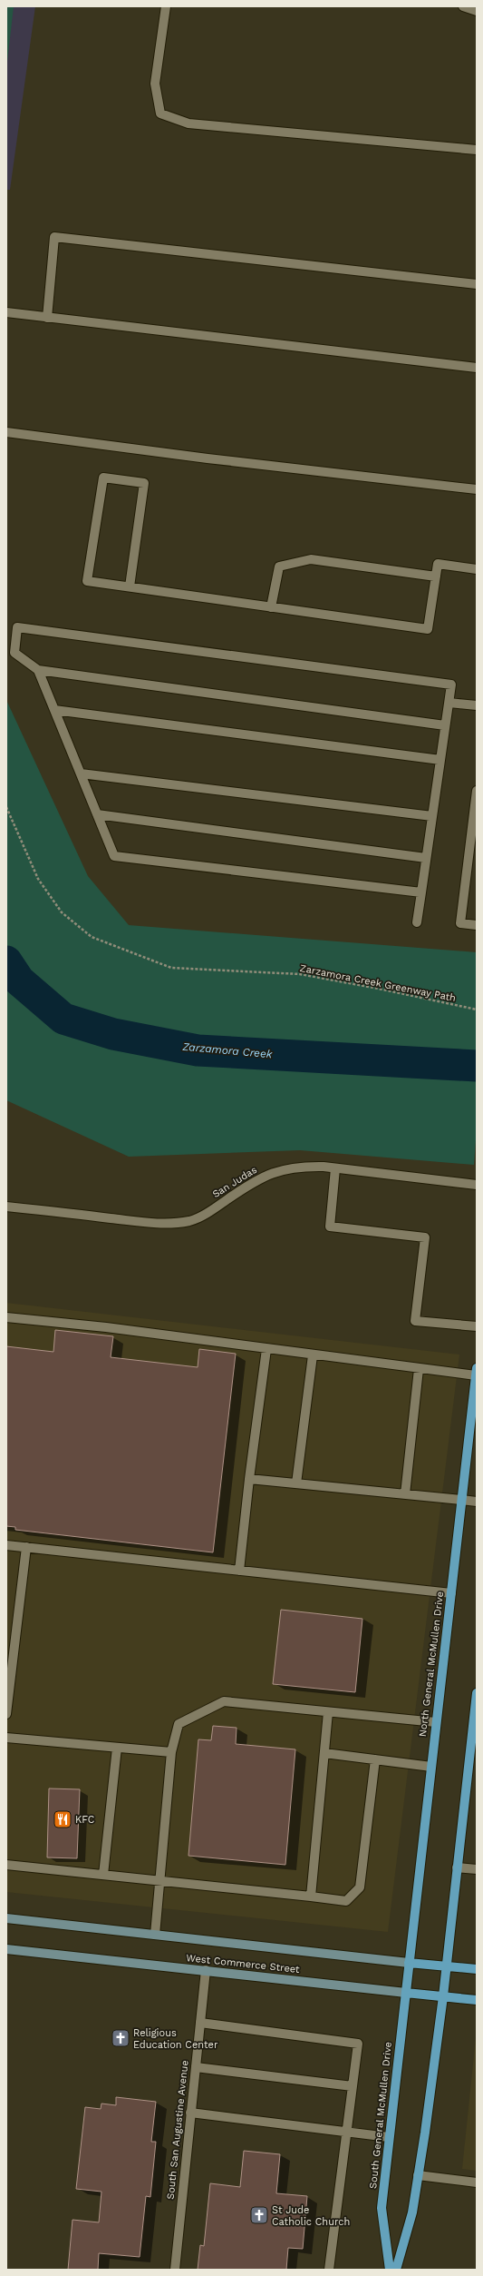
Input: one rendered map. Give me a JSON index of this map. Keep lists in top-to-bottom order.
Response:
{
  "streets": {
    "main road": ["North General McMullen Drive", "West Commerce Street", "South General McMullen Drive"],
    "street": ["San Judas", "South San Augustine Avenue"],
    "path": ["Zarzamora Creek Greenway Path"]
  },
  "crossings": [
    ["North General McMullen Drive", "West Commerce Street"],
    ["North General McMullen Drive", "South General McMullen Drive"],
    ["West Commerce Street", "South General McMullen Drive"],
    ["West Commerce Street", "South San Augustine Avenue"]
  ],
  "water": ["Zarzamora Creek"],
  "places": {
    "restaurant": ["KFC"],
    "church": ["Religious Education Center", "St Jude Catholic Church"]
  }
}
